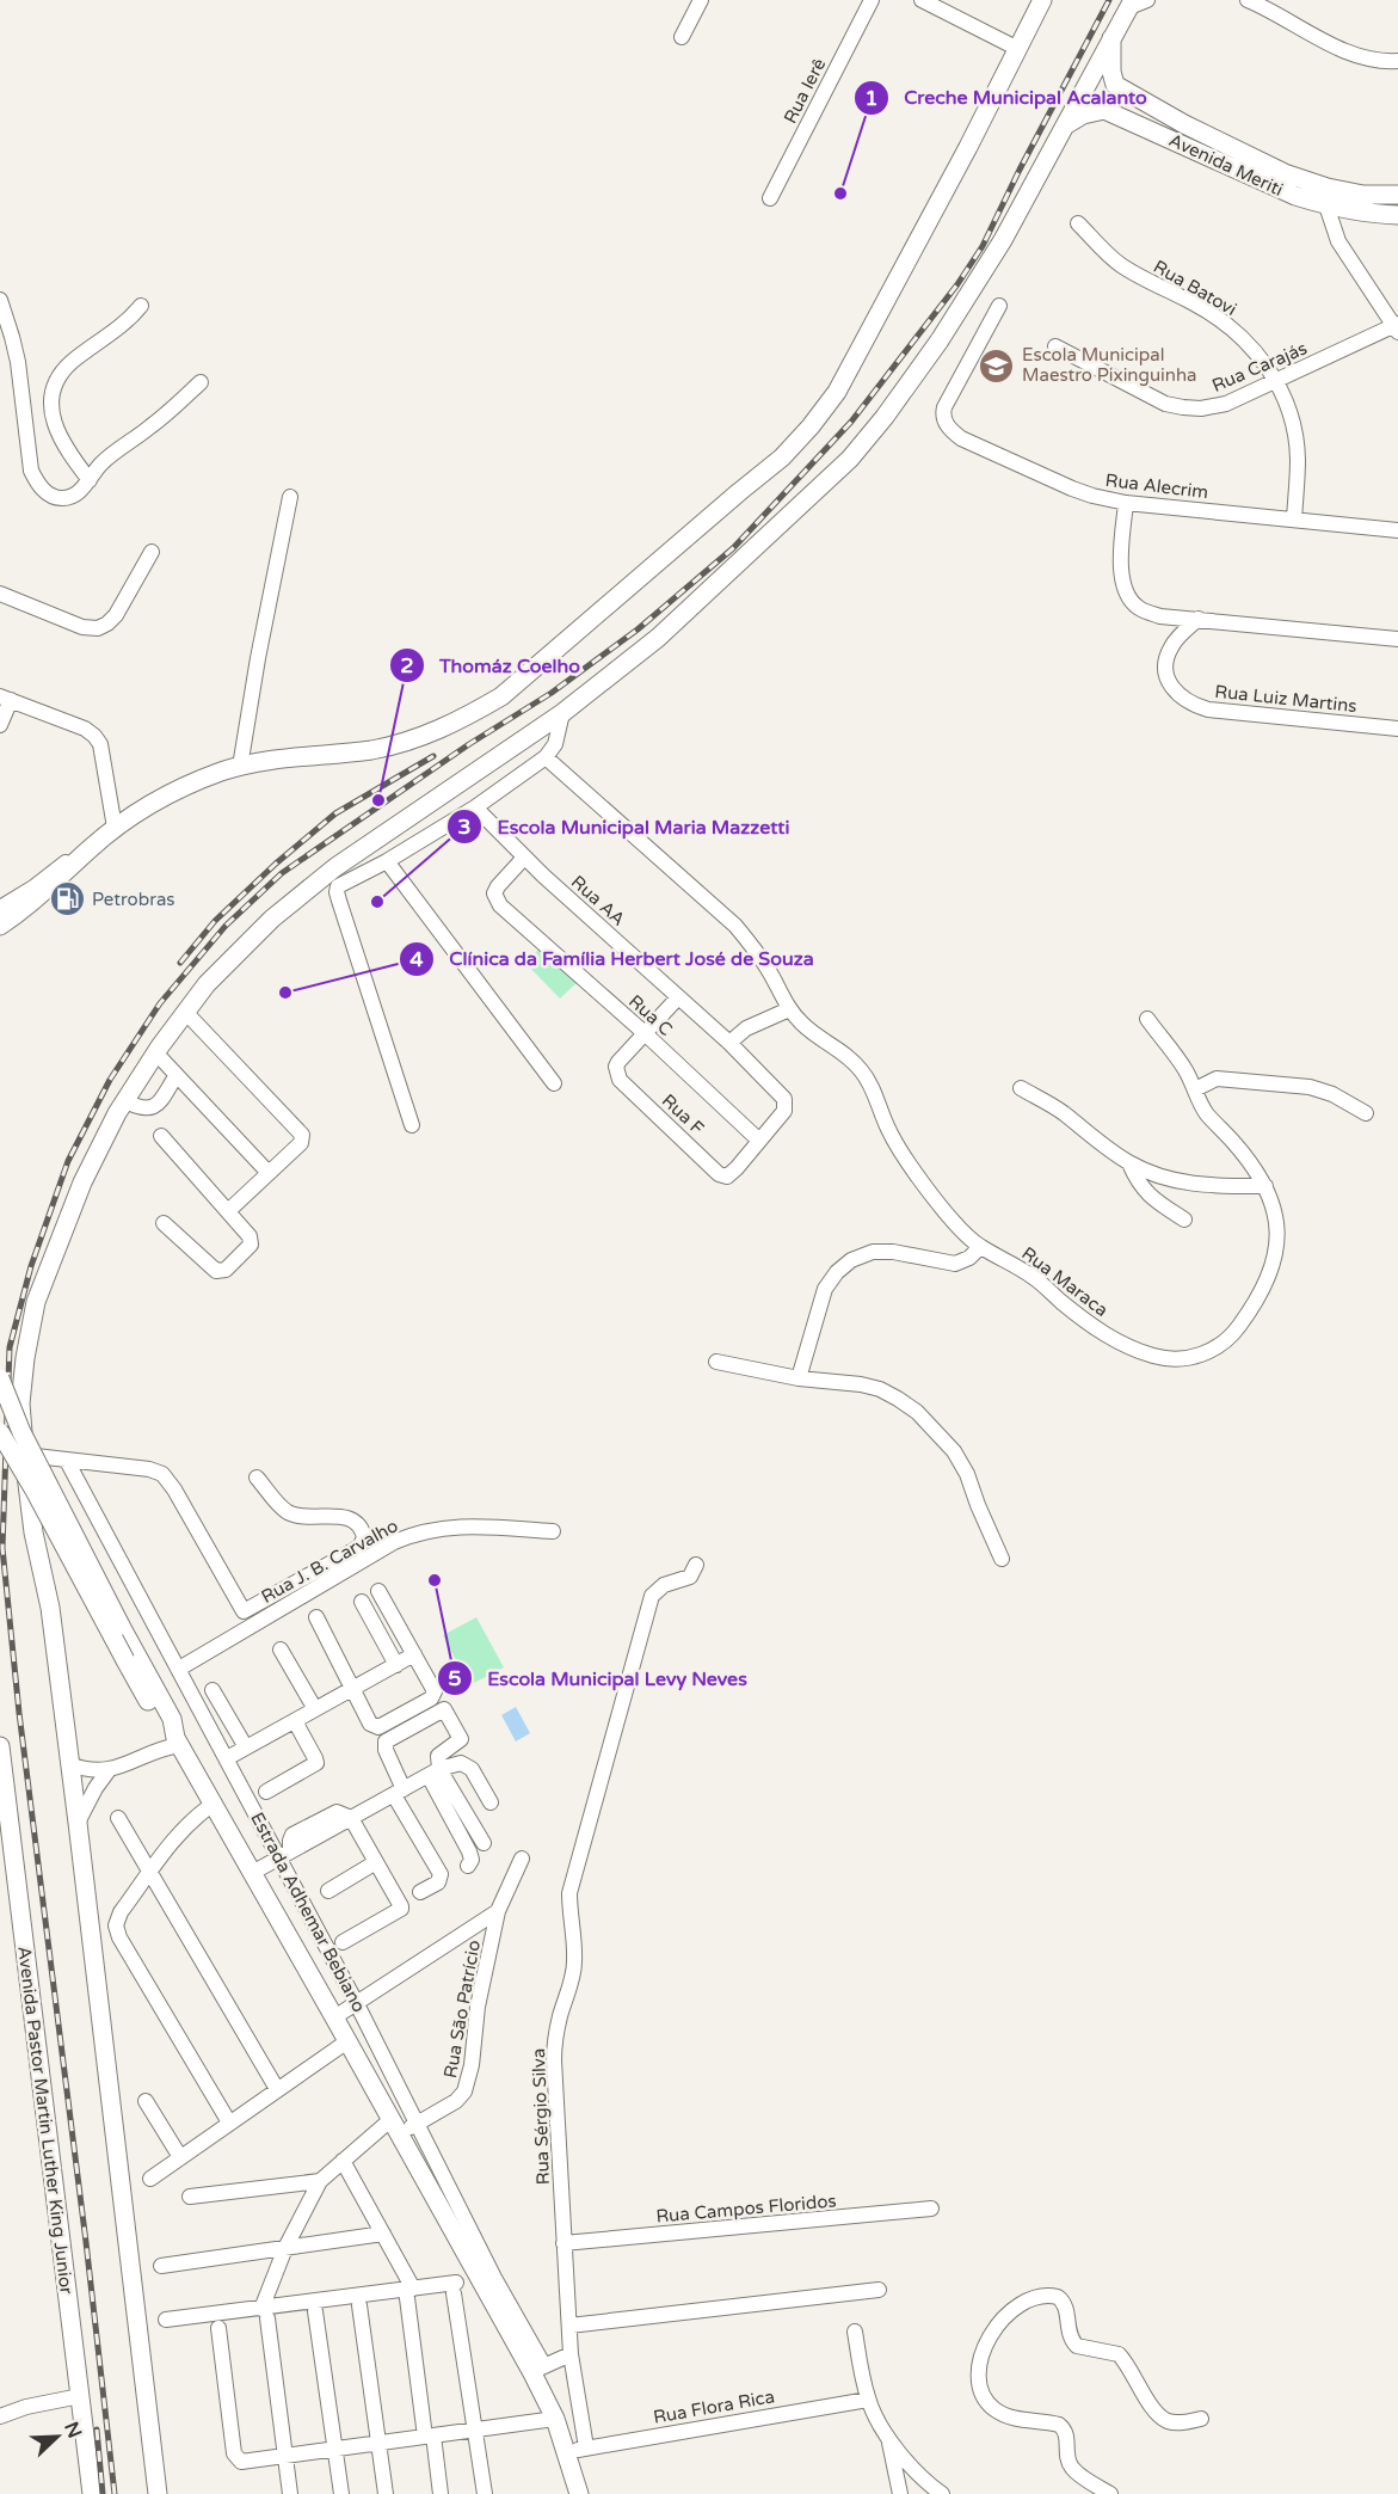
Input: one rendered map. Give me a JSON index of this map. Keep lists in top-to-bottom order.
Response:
{
  "streets": {
    "main road": ["Avenida Meriti", "Estrada Adhemar Bebiano", "Avenida Pastor Martin Luther King Junior"],
    "street": [
      "Rua Ierê",
      "Rua Batovi",
      "Rua Carajás",
      "Rua Alecrim",
      "Rua Luiz Martins",
      "Rua AA",
      "Rua C",
      "Rua F",
      "Rua Maraca",
      "Rua J. B. Carvalho",
      "Rua São Patrício",
      "Rua Sérgio Silva",
      "Rua Campos Floridos",
      "Rua Flora Rica"
    ]
  },
  "crossings": [
    ["Rua Batovi", "Rua Carajás"],
    ["Rua Batovi", "Rua Alecrim"],
    ["Rua AA", "Rua C"],
    ["Rua AA", "Rua F"],
    ["Rua C", "Rua F"],
    ["Rua J. B. Carvalho", "Estrada Adhemar Bebiano"],
    ["Estrada Adhemar Bebiano", "Rua São Patrício"],
    ["Estrada Adhemar Bebiano", "Rua Flora Rica"],
    ["Rua Sérgio Silva", "Rua Campos Floridos"],
    ["Rua Sérgio Silva", "Rua Flora Rica"]
  ],
  "places": {
    "other": [
      "Creche Municipal Acalanto",
      "Thomáz Coelho",
      "Escola Municipal Maria Mazzetti",
      "Clínica da Família Herbert José de Souza",
      "Escola Municipal Levy Neves"
    ],
    "school or university": ["Escola Municipal Maestro Pixinguinha"],
    "fuel station": ["Petrobras"]
  },
  "north": "top right"
}
